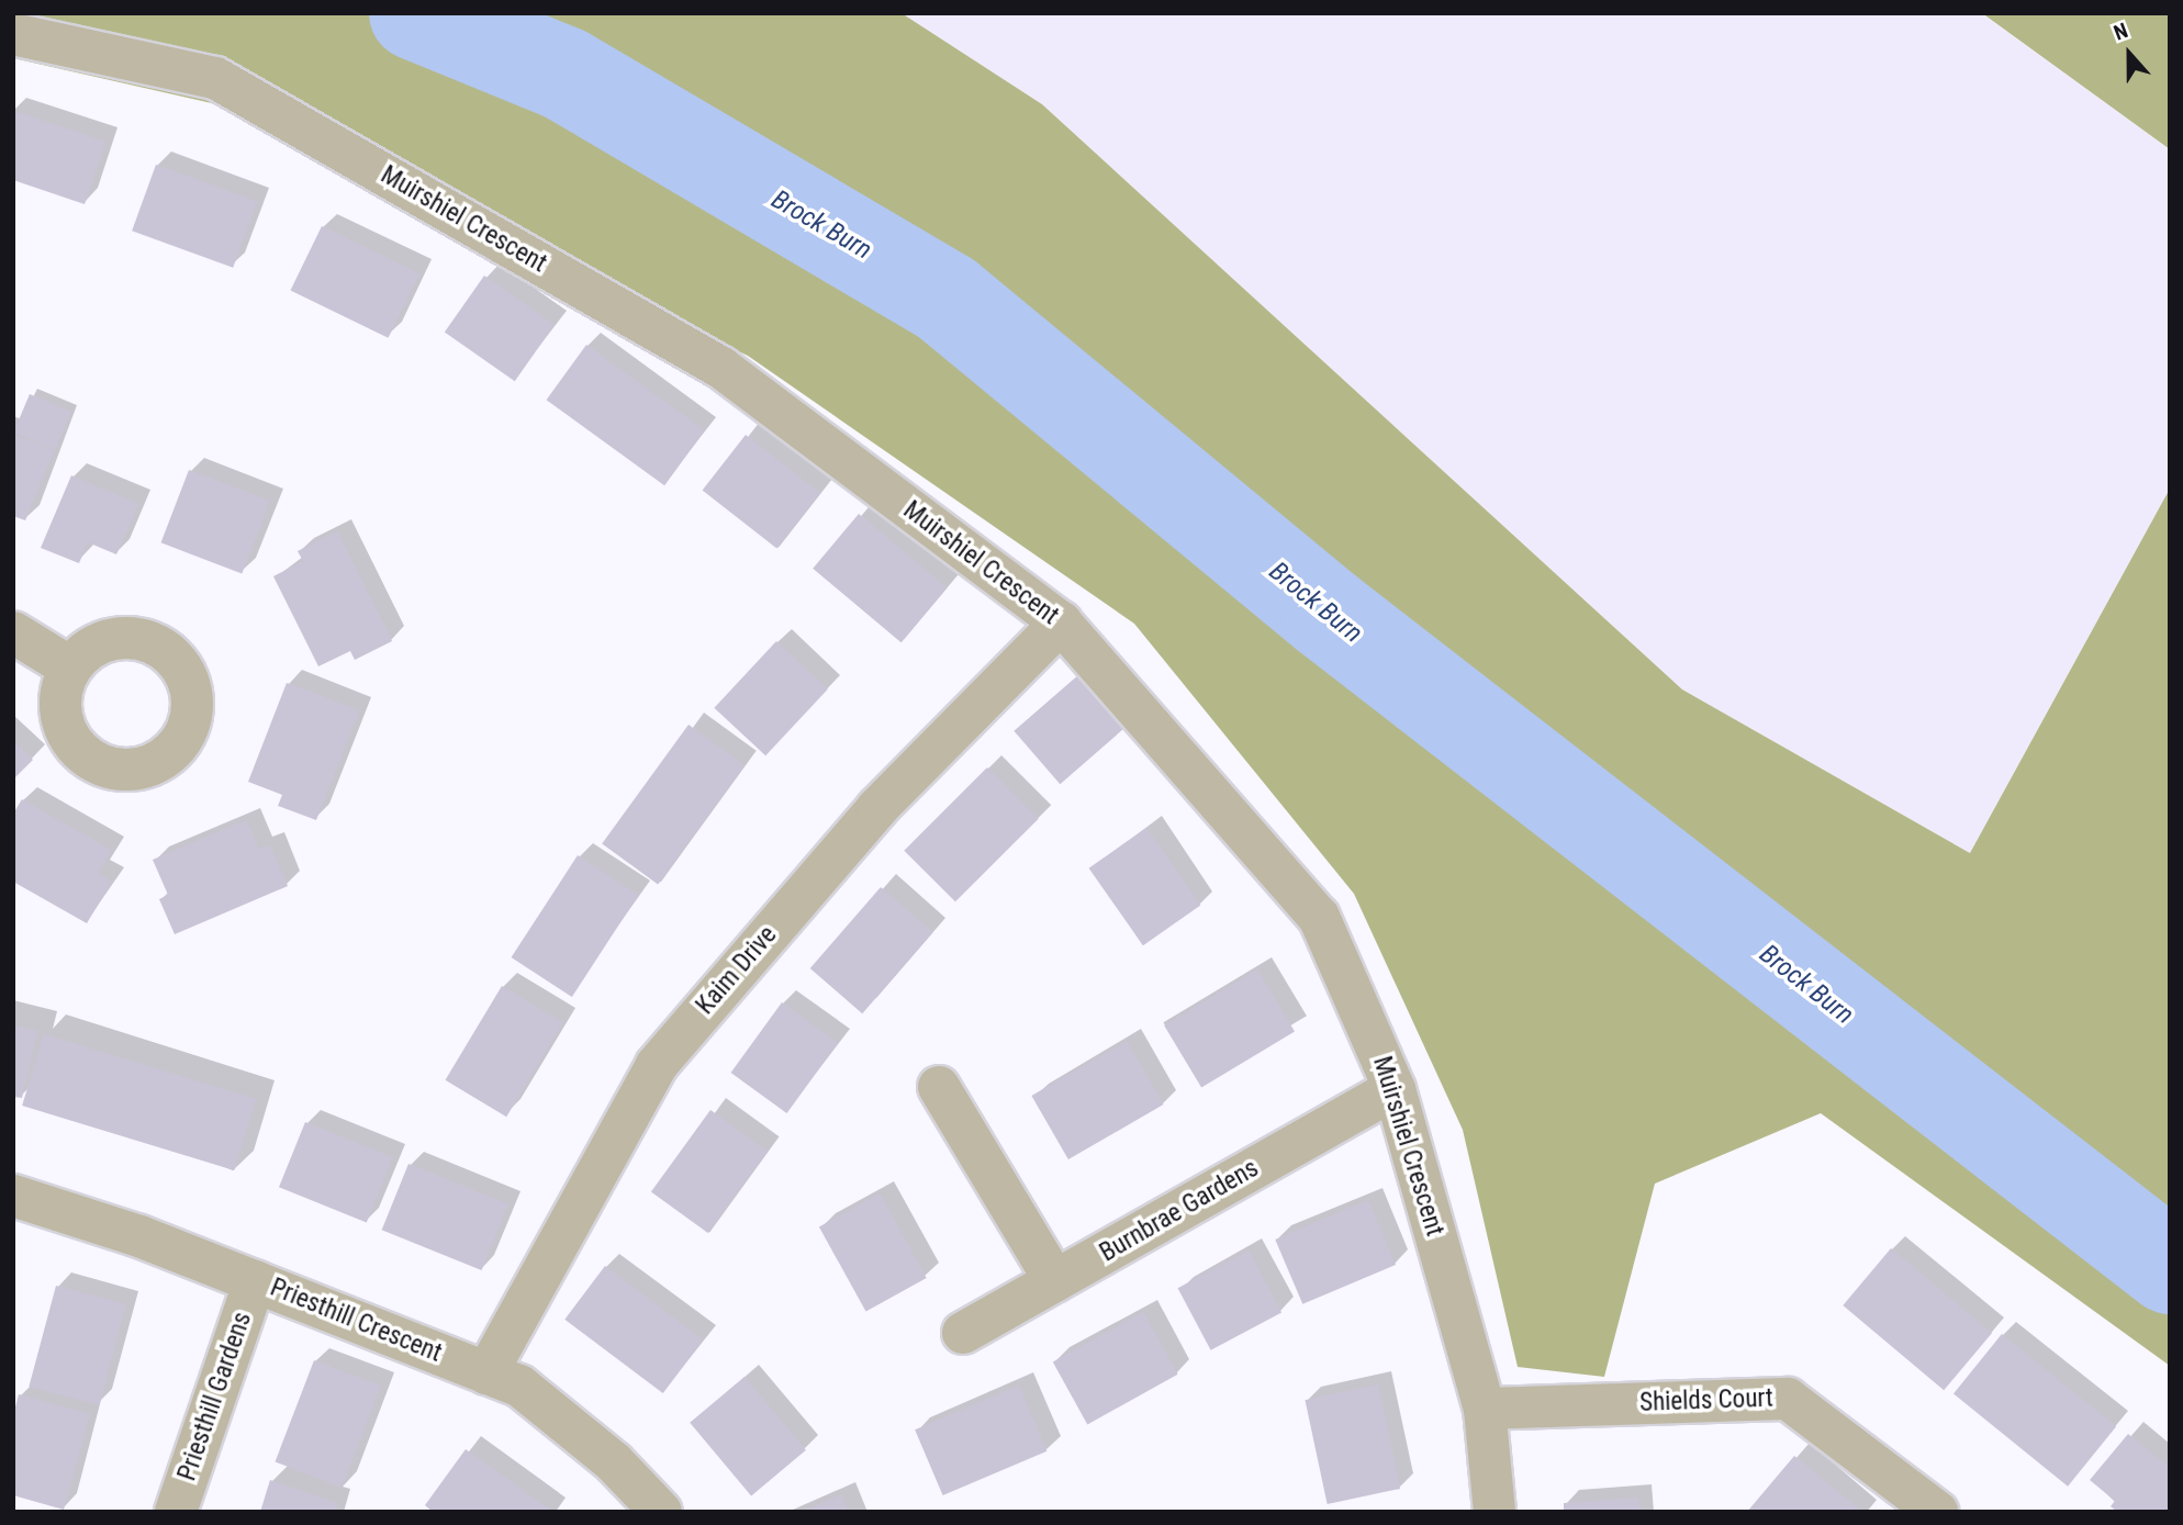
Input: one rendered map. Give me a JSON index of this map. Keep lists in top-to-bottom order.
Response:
{
  "streets": {
    "street": [
      "Muirshiel Crescent",
      "Kaim Drive",
      "Burnbrae Gardens",
      "Priesthill Crescent",
      "Priesthill Gardens",
      "Shields Court"
    ]
  },
  "crossings": [
    ["Muirshiel Crescent", "Kaim Drive"],
    ["Muirshiel Crescent", "Burnbrae Gardens"],
    ["Muirshiel Crescent", "Shields Court"],
    ["Kaim Drive", "Priesthill Crescent"],
    ["Priesthill Crescent", "Priesthill Gardens"]
  ],
  "water": ["Brock Burn"],
  "north": "top"
}
